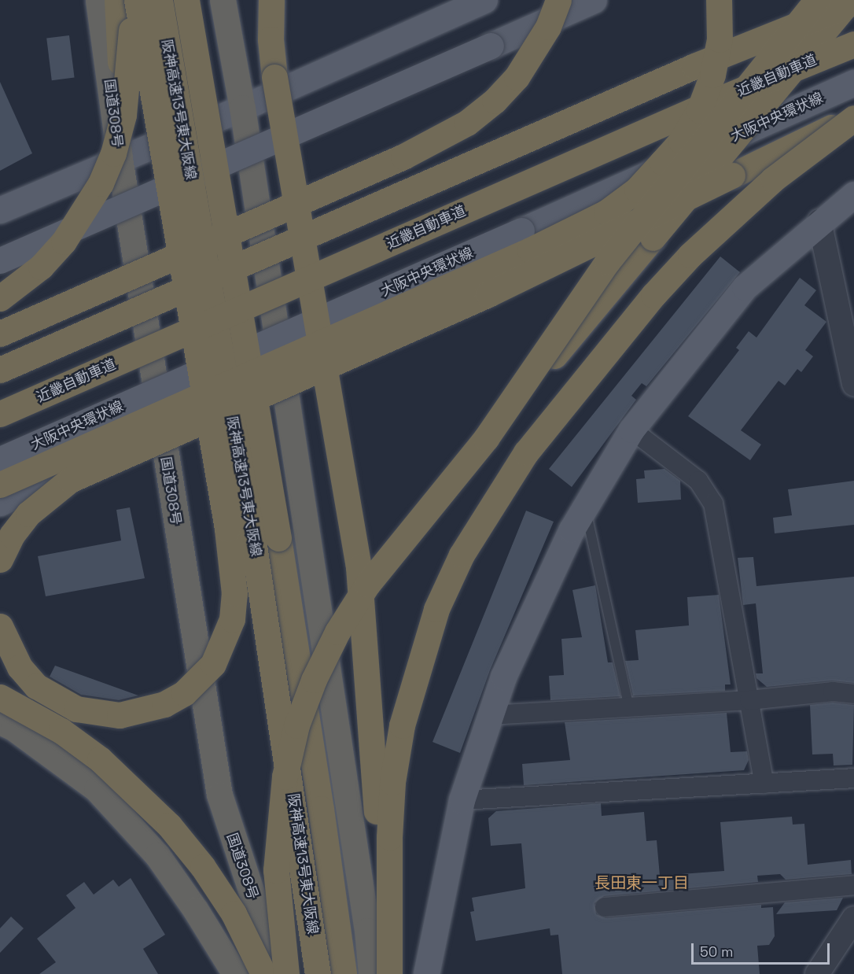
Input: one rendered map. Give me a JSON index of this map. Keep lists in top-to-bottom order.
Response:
{
  "streets": {
    "highway": ["近畿自動車道", "阪神高速13号東大阪線", "国道308号"],
    "main road": ["大阪中央環状線"]
  },
  "districts": ["長田東一丁目"],
  "scale_bar": "50 m"
}
